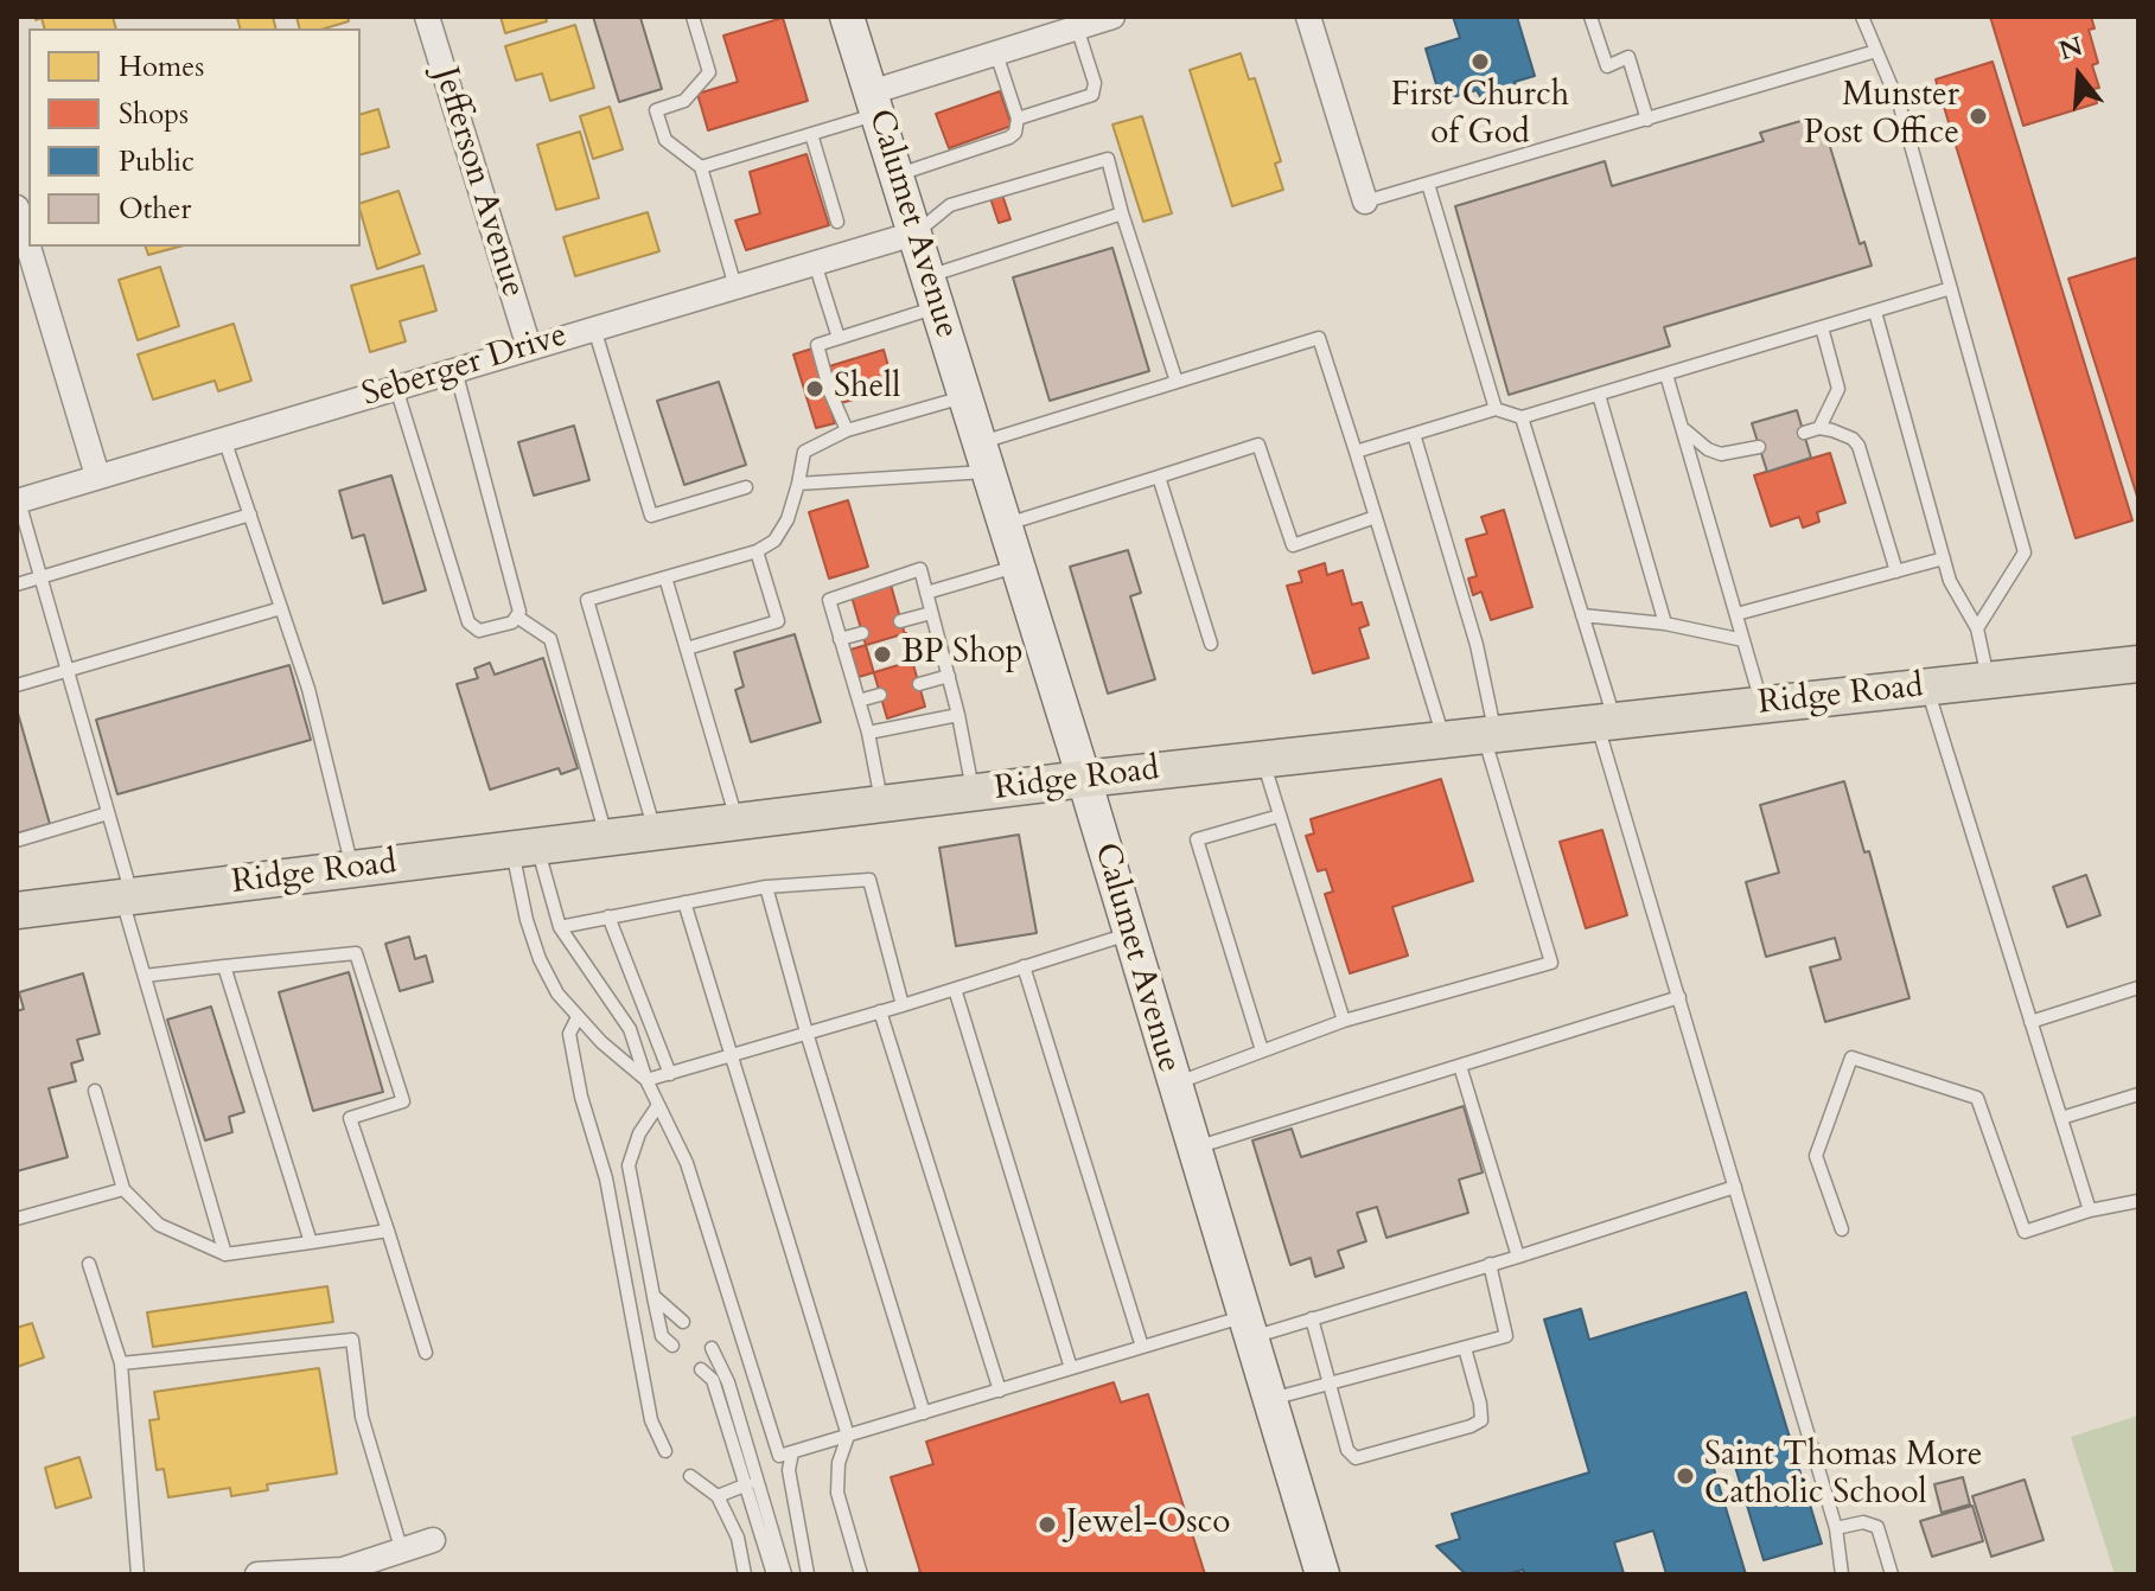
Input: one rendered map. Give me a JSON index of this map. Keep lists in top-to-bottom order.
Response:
{
  "streets": {
    "main road": ["Calumet Avenue", "Ridge Road"],
    "street": ["Jefferson Avenue", "Seberger Drive"]
  },
  "crossings": [
    ["Jefferson Avenue", "Seberger Drive"],
    ["Calumet Avenue", "Seberger Drive"],
    ["Calumet Avenue", "Ridge Road"]
  ],
  "places": [
    "First Church of God",
    "Munster Post Office",
    "Shell",
    "BP Shop",
    "Saint Thomas More Catholic School",
    "Jewel-Osco"
  ],
  "legend": [
    "Homes",
    "Shops",
    "Public",
    "Other"
  ],
  "north": "top"
}
